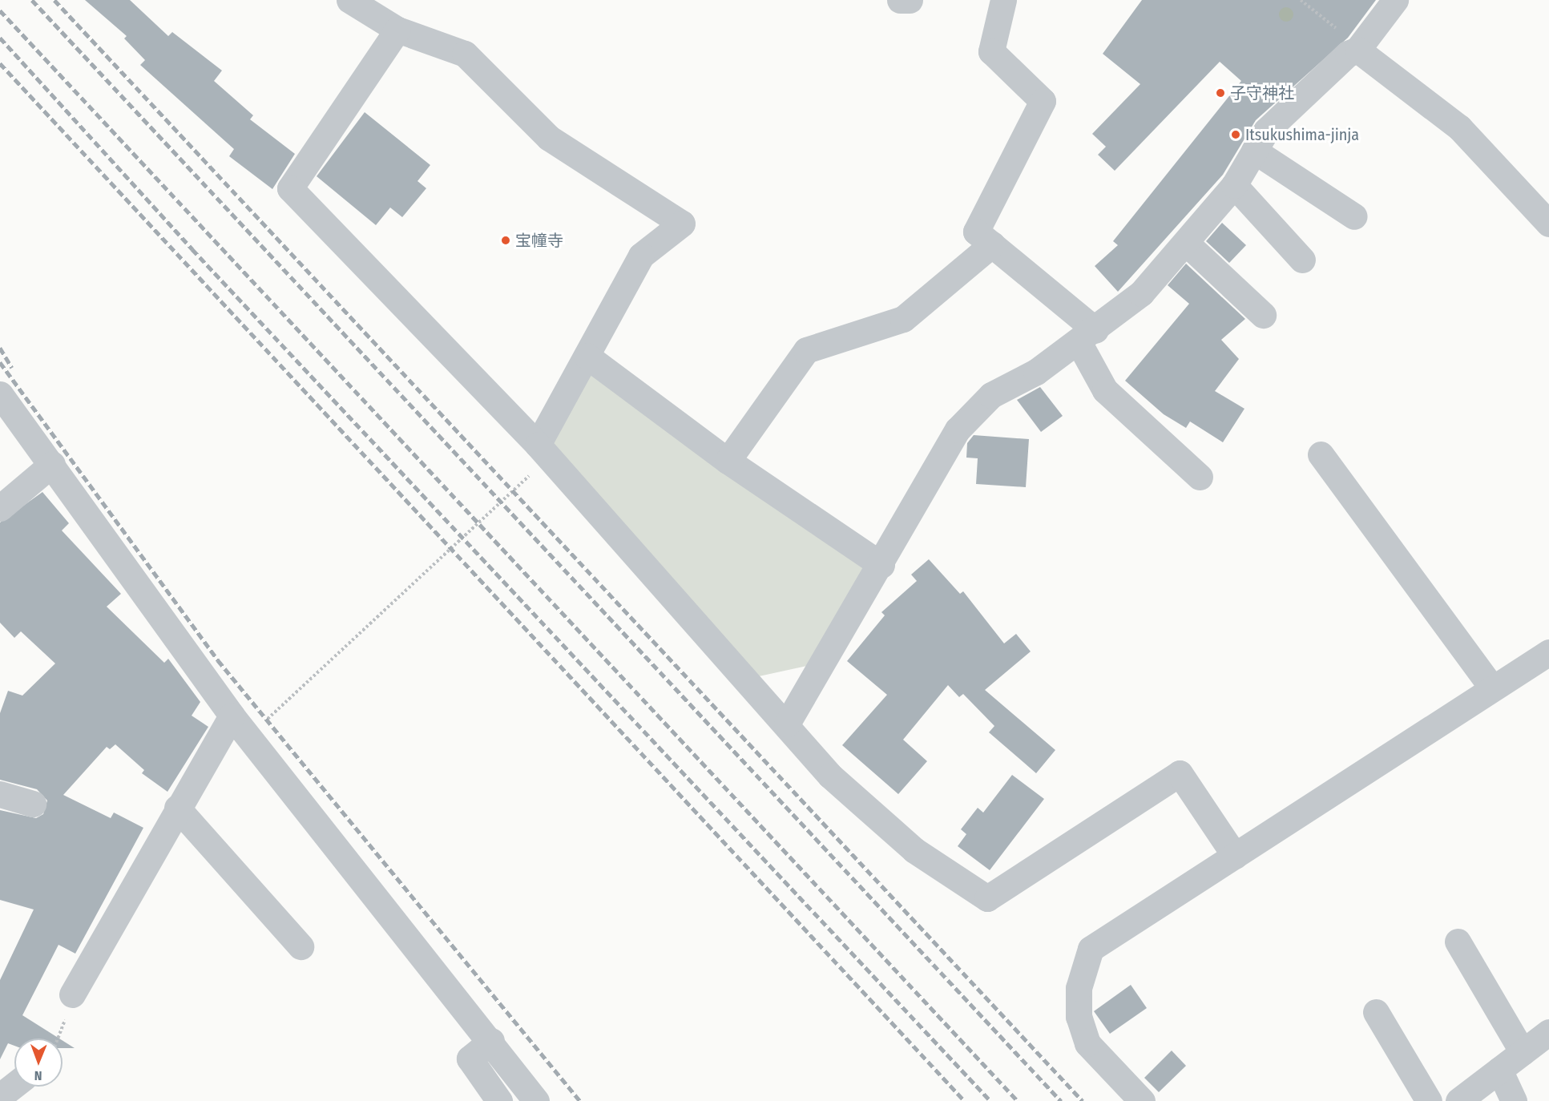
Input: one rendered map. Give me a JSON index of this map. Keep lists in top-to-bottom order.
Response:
{
  "places": ["子守神社", "Itsukushima-jinja", "宝幢寺"],
  "north": "bottom"
}
